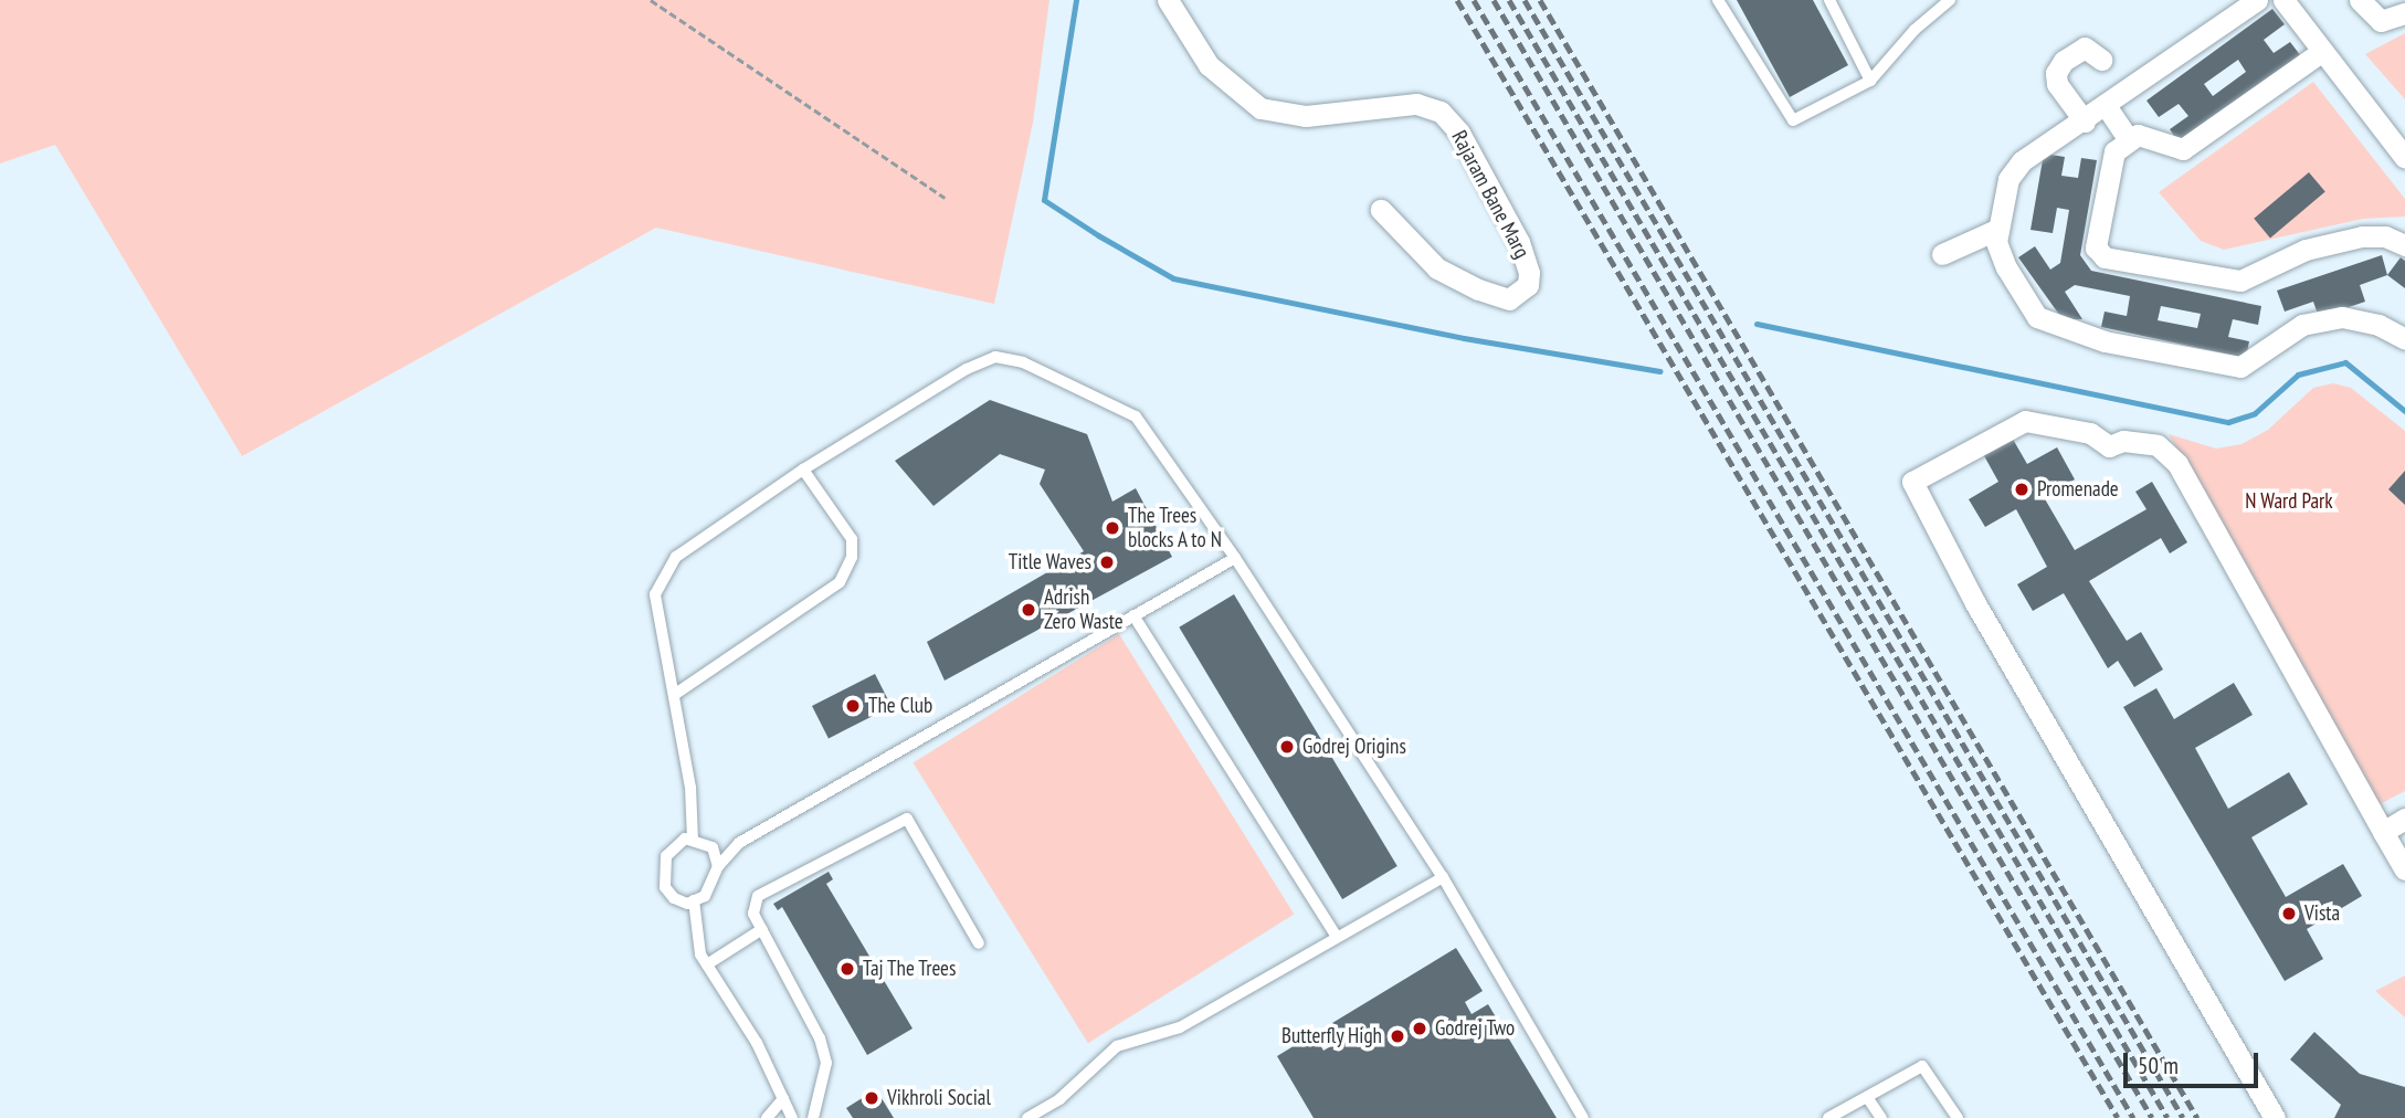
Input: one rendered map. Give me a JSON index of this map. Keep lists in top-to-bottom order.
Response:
{
  "streets": {
    "street": ["Rajaram Bane Marg"]
  },
  "parks": ["N Ward Park"],
  "places": [
    "Promenade",
    "The Trees blocks A to N",
    "Title Waves",
    "Adrish Zero Waste",
    "The Club",
    "Godrej Origins",
    "Vista",
    "Taj The Trees",
    "Godrej Two",
    "Butterfly High",
    "Vikhroli Social"
  ],
  "scale_bar": "50 m"
}
